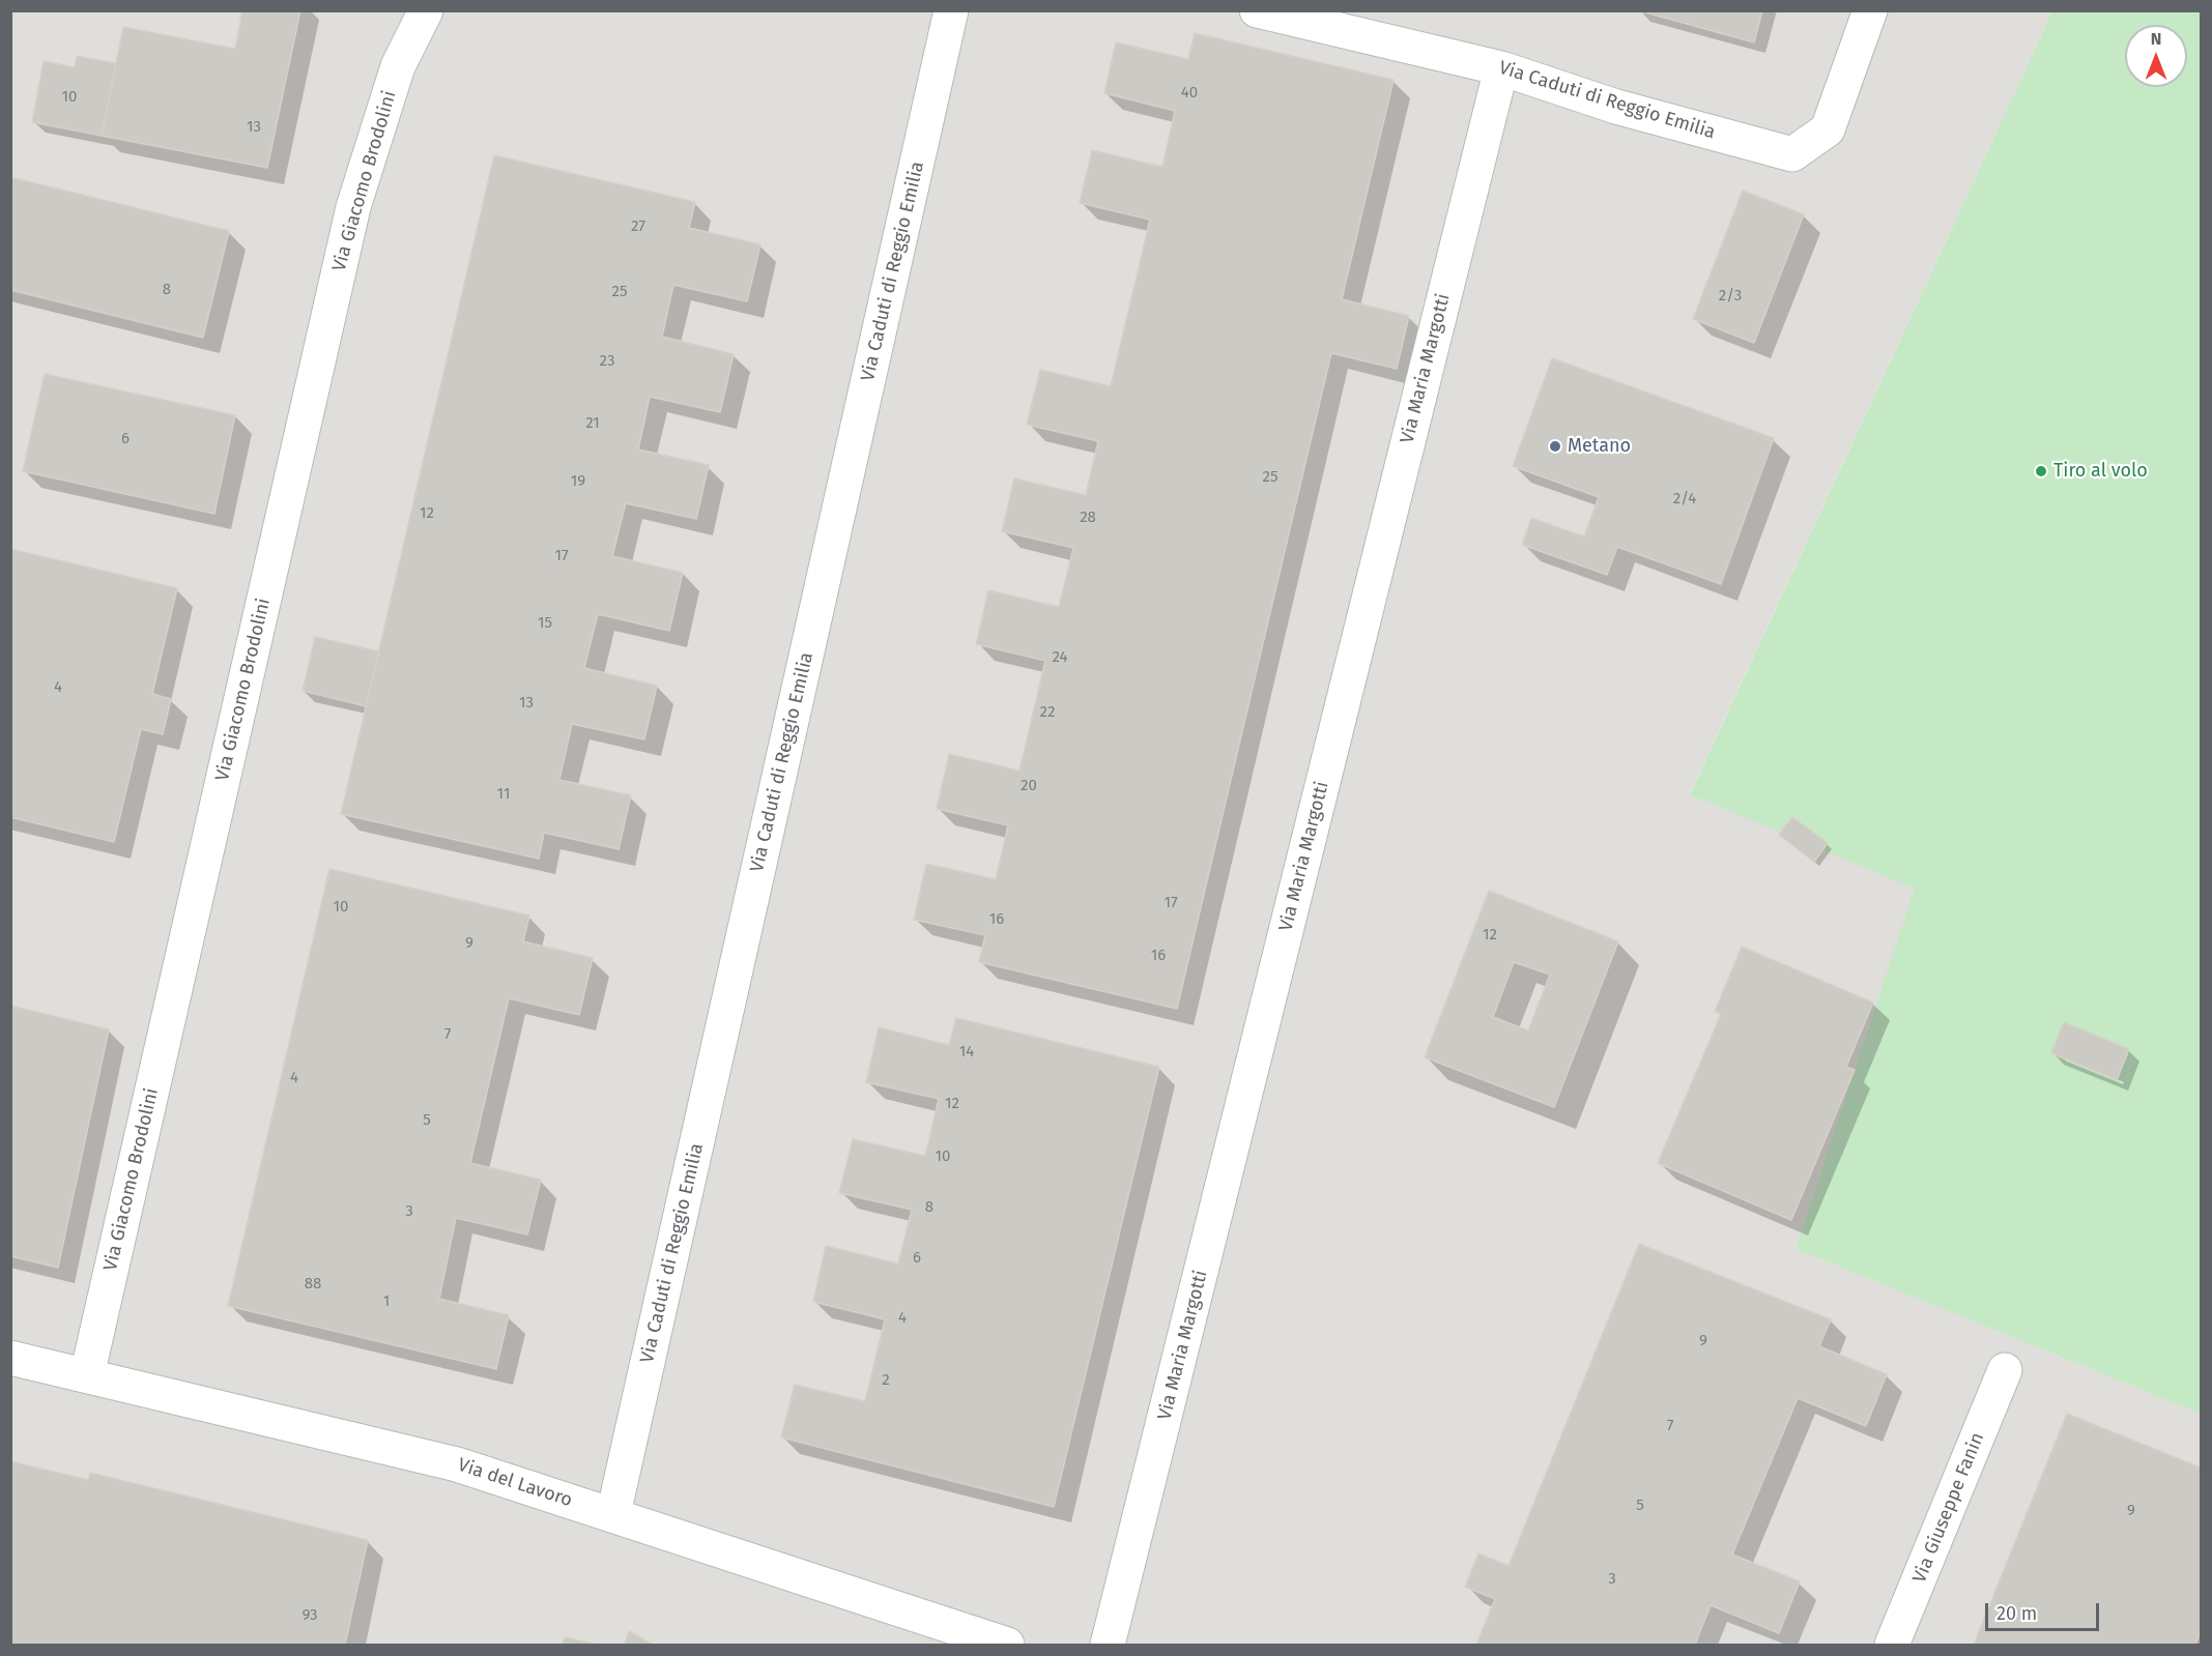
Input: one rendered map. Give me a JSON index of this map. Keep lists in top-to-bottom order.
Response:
{
  "streets": {
    "street": [
      "Via Caduti di Reggio Emilia",
      "Via Giacomo Brodolini",
      "Via Maria Margotti",
      "Via del Lavoro",
      "Via Giuseppe Fanin"
    ]
  },
  "crossings": [
    ["Via Caduti di Reggio Emilia", "Via Maria Margotti"],
    ["Via Caduti di Reggio Emilia", "Via del Lavoro"],
    ["Via Giacomo Brodolini", "Via del Lavoro"]
  ],
  "places": ["Metano", "Tiro al volo"],
  "house_numbers": [
    "40",
    "10",
    "13",
    "27",
    "8",
    "25",
    "2/3",
    "23",
    "21",
    "6",
    "25",
    "19",
    "2/4",
    "12",
    "28",
    "17",
    "15",
    "24",
    "4",
    "13",
    "22",
    "20",
    "11",
    "17",
    "10",
    "16",
    "12",
    "9",
    "16",
    "7",
    "14",
    "4",
    "12",
    "5",
    "10",
    "8",
    "3",
    "6",
    "88",
    "1",
    "4",
    "9",
    "2",
    "7",
    "5",
    "9",
    "3",
    "93"
  ],
  "scale_bar": "20 m",
  "north": "top"
}
